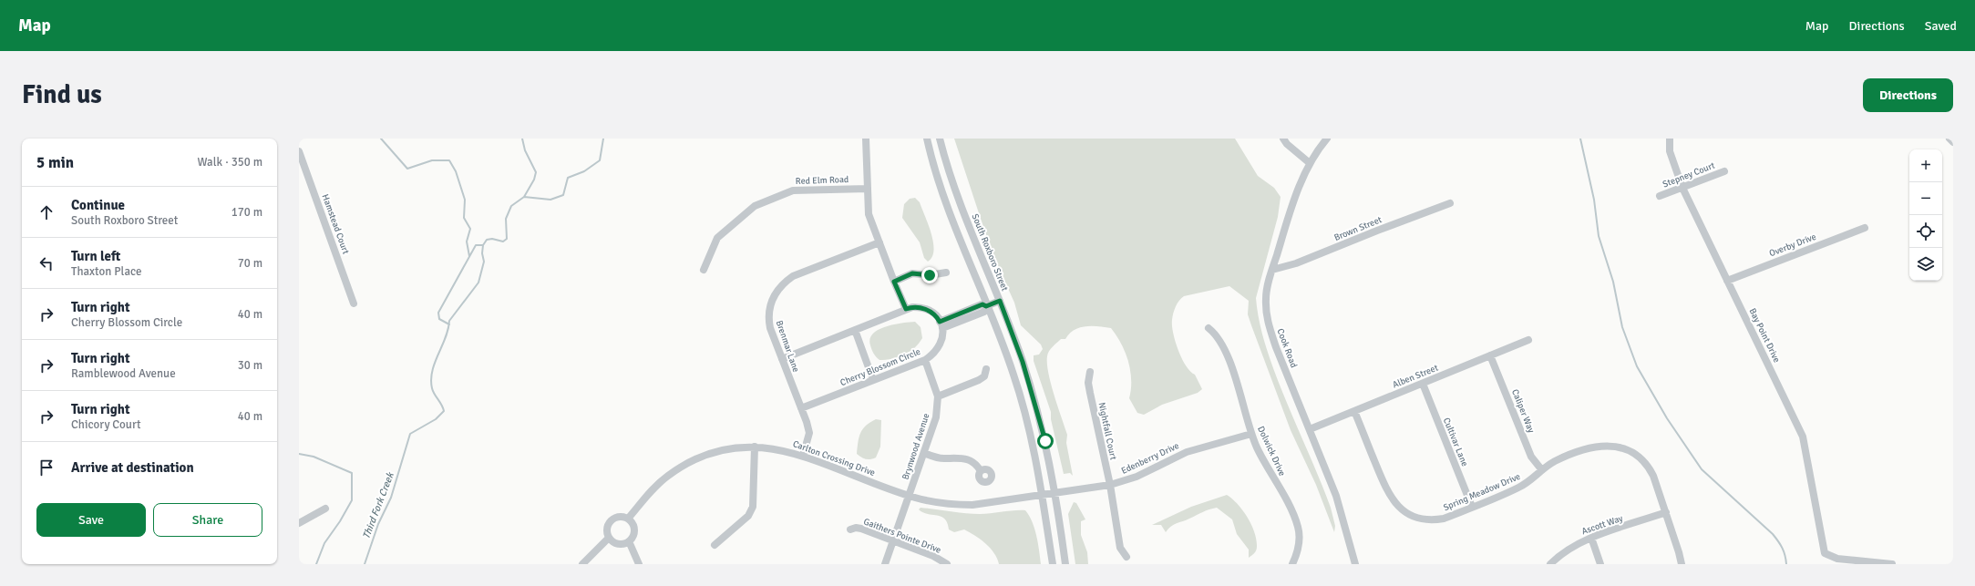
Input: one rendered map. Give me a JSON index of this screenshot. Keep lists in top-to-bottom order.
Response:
{
  "streets": {
    "street": [
      "Stepney Court",
      "Red Elm Road",
      "Hamstead Court",
      "Brown Street",
      "Overby Drive",
      "South Roxboro Street",
      "Bay Point Drive",
      "Brenmar Lane",
      "Cook Road",
      "Cherry Blossom Circle",
      "Alben Street",
      "Caliper Way",
      "Nightfall Court",
      "Cultivar Lane",
      "Brynwood Avenue",
      "Dolwick Drive",
      "Carlton Crossing Drive",
      "Edenberry Drive",
      "Spring Meadow Drive",
      "Ascott Way",
      "Gaithers Pointe Drive"
    ]
  },
  "crossings": [
    ["Stepney Court", "Bay Point Drive"],
    ["Brown Street", "Cook Road"],
    ["Overby Drive", "Bay Point Drive"],
    ["South Roxboro Street", "Carlton Crossing Drive"],
    ["South Roxboro Street", "Edenberry Drive"],
    ["Brenmar Lane", "Cherry Blossom Circle"],
    ["Brenmar Lane", "Carlton Crossing Drive"],
    ["Cook Road", "Alben Street"],
    ["Cherry Blossom Circle", "Brynwood Avenue"],
    ["Alben Street", "Caliper Way"],
    ["Alben Street", "Cultivar Lane"],
    ["Alben Street", "Spring Meadow Drive"],
    ["Caliper Way", "Spring Meadow Drive"],
    ["Nightfall Court", "Edenberry Drive"],
    ["Cultivar Lane", "Spring Meadow Drive"],
    ["Brynwood Avenue", "Carlton Crossing Drive"],
    ["Brynwood Avenue", "Gaithers Pointe Drive"],
    ["Dolwick Drive", "Edenberry Drive"],
    ["Carlton Crossing Drive", "Edenberry Drive"],
    ["Spring Meadow Drive", "Ascott Way"]
  ],
  "water": ["Third Fork Creek"],
  "page": {
    "header": "Map",
    "nav": ["Map", "Directions", "Saved"],
    "buttons": [
      "Directions",
      ["Save", "Share"]
    ],
    "title": "Find us",
    "heading": ["5 min", "Walk · 350 m"],
    "map_buttons": ["+", "−"],
    "list": [
      ["Continue", "South Roxboro Street", "170 m"],
      ["Turn left", "Thaxton Place", "70 m"],
      ["Turn right", "Cherry Blossom Circle", "40 m"],
      ["Turn right", "Ramblewood Avenue", "30 m"],
      ["Turn right", "Chicory Court", "40 m"],
      "Arrive at destination"
    ]
  }
}
